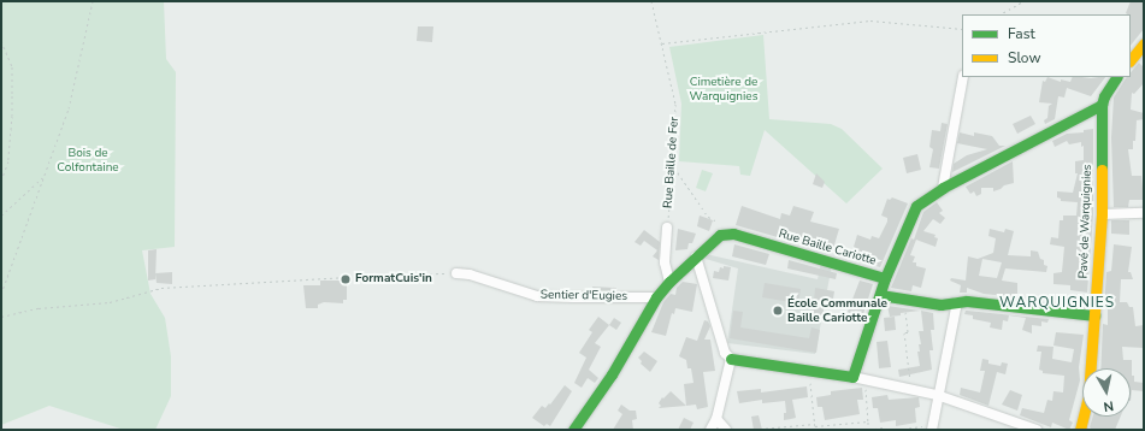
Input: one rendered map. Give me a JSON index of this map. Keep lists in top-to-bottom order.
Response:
{
  "streets": {
    "street": ["Pavé de Warquignies", "Rue Baille Cariotte", "Sentier d'Eugies"],
    "path": ["Rue Baille de Fer"]
  },
  "crossings": [
    ["Pavé de Warquignies", "Rue Baille Cariotte"]
  ],
  "districts": ["WARQUIGNIES"],
  "parks": ["Cimetière de Warquignies", "Bois de Colfontaine"],
  "places": ["FormatCuis'in", "École Communale Baille Cariotte"],
  "legend": ["Fast", "Slow"],
  "north": "bottom"
}
